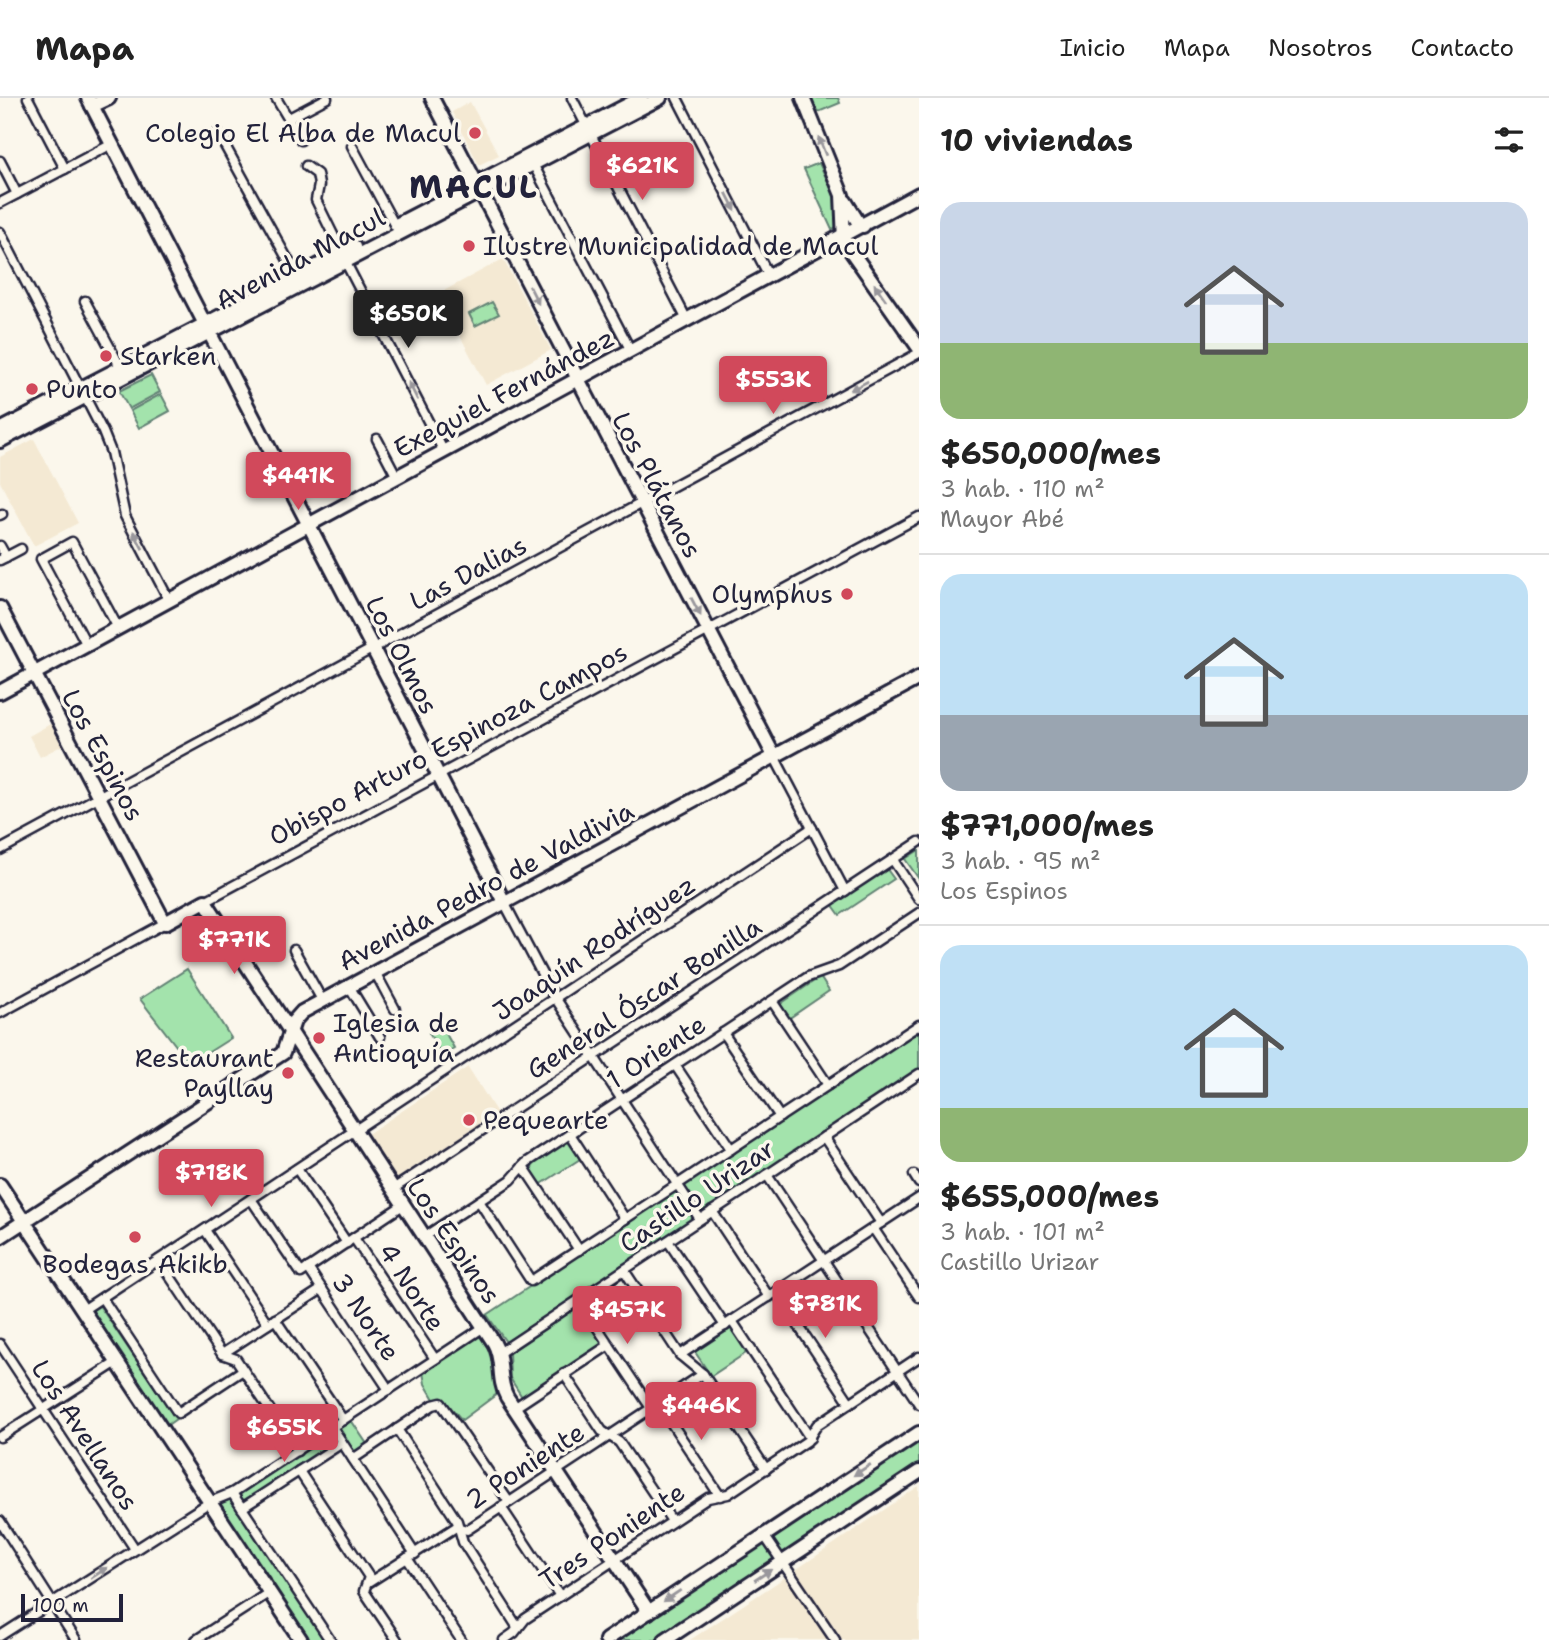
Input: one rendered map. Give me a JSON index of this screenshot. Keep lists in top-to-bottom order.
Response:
{
  "streets": {
    "main road": [
      "Avenida Macul",
      "Exequiel Fernández",
      "Los Plátanos",
      "Los Olmos",
      "Obispo Arturo Espinoza Campos",
      "Los Espinos",
      "Avenida Pedro de Valdivia"
    ],
    "street": [
      "Las Dalias",
      "Joaquín Rodríguez",
      "General Óscar Bonilla",
      "1 Oriente",
      "Castillo Urizar",
      "4 Norte",
      "3 Norte",
      "Los Avellanos",
      "2 Poniente",
      "Tres Poniente"
    ]
  },
  "crossings": [
    ["Avenida Macul", "Los Plátanos"],
    ["Avenida Macul", "Los Olmos"],
    ["Exequiel Fernández", "Los Plátanos"],
    ["Exequiel Fernández", "Los Olmos"],
    ["Exequiel Fernández", "Los Espinos"],
    ["Los Plátanos", "Las Dalias"],
    ["Los Plátanos", "Obispo Arturo Espinoza Campos"],
    ["Los Plátanos", "Avenida Pedro de Valdivia"],
    ["Los Plátanos", "Joaquín Rodríguez"],
    ["Los Plátanos", "General Óscar Bonilla"],
    ["Las Dalias", "Los Olmos"],
    ["Las Dalias", "Los Espinos"],
    ["Los Olmos", "Obispo Arturo Espinoza Campos"],
    ["Los Olmos", "Avenida Pedro de Valdivia"],
    ["Los Olmos", "Joaquín Rodríguez"],
    ["Los Olmos", "General Óscar Bonilla"],
    ["Los Olmos", "1 Oriente"],
    ["Los Olmos", "Castillo Urizar"],
    ["Obispo Arturo Espinoza Campos", "Los Espinos"],
    ["Los Espinos", "Avenida Pedro de Valdivia"],
    ["Los Espinos", "Joaquín Rodríguez"],
    ["Los Espinos", "General Óscar Bonilla"],
    ["Los Espinos", "1 Oriente"],
    ["Los Espinos", "Castillo Urizar"],
    ["Los Espinos", "2 Poniente"],
    ["Los Espinos", "Tres Poniente"],
    ["Joaquín Rodríguez", "4 Norte"],
    ["Joaquín Rodríguez", "3 Norte"],
    ["1 Oriente", "Castillo Urizar"]
  ],
  "one_way": ["Los Plátanos"],
  "districts": ["MACUL"],
  "places": [
    "Colegio El Alba de Macul",
    "Ilustre Municipalidad de Macul",
    "Starken",
    "Punto",
    "Olymphus",
    "Iglesia de Antioquía",
    "Restaurant Payllay",
    "Pequearte",
    "Bodegas Akikb"
  ],
  "scale_bar": "100 m",
  "page": {
    "header": "Mapa",
    "nav": [
      "Inicio",
      "Mapa",
      "Nosotros",
      "Contacto"
    ],
    "heading": "10 viviendas",
    "price": [
      "$621K",
      "$650K",
      "$553K",
      "$441K",
      "$771K",
      "$718K",
      "$781K",
      "$457K",
      "$446K",
      "$655K"
    ],
    "list": [
      {
        "name": "$650,000/mes",
        "note": "3 hab. · 110 m² · Mayor Abé"
      },
      {
        "name": "$771,000/mes",
        "note": "3 hab. · 95 m² · Los Espinos"
      },
      {
        "name": "$655,000/mes",
        "note": "3 hab. · 101 m² · Castillo Urizar"
      }
    ],
    "scale": "100 m"
  }
}
